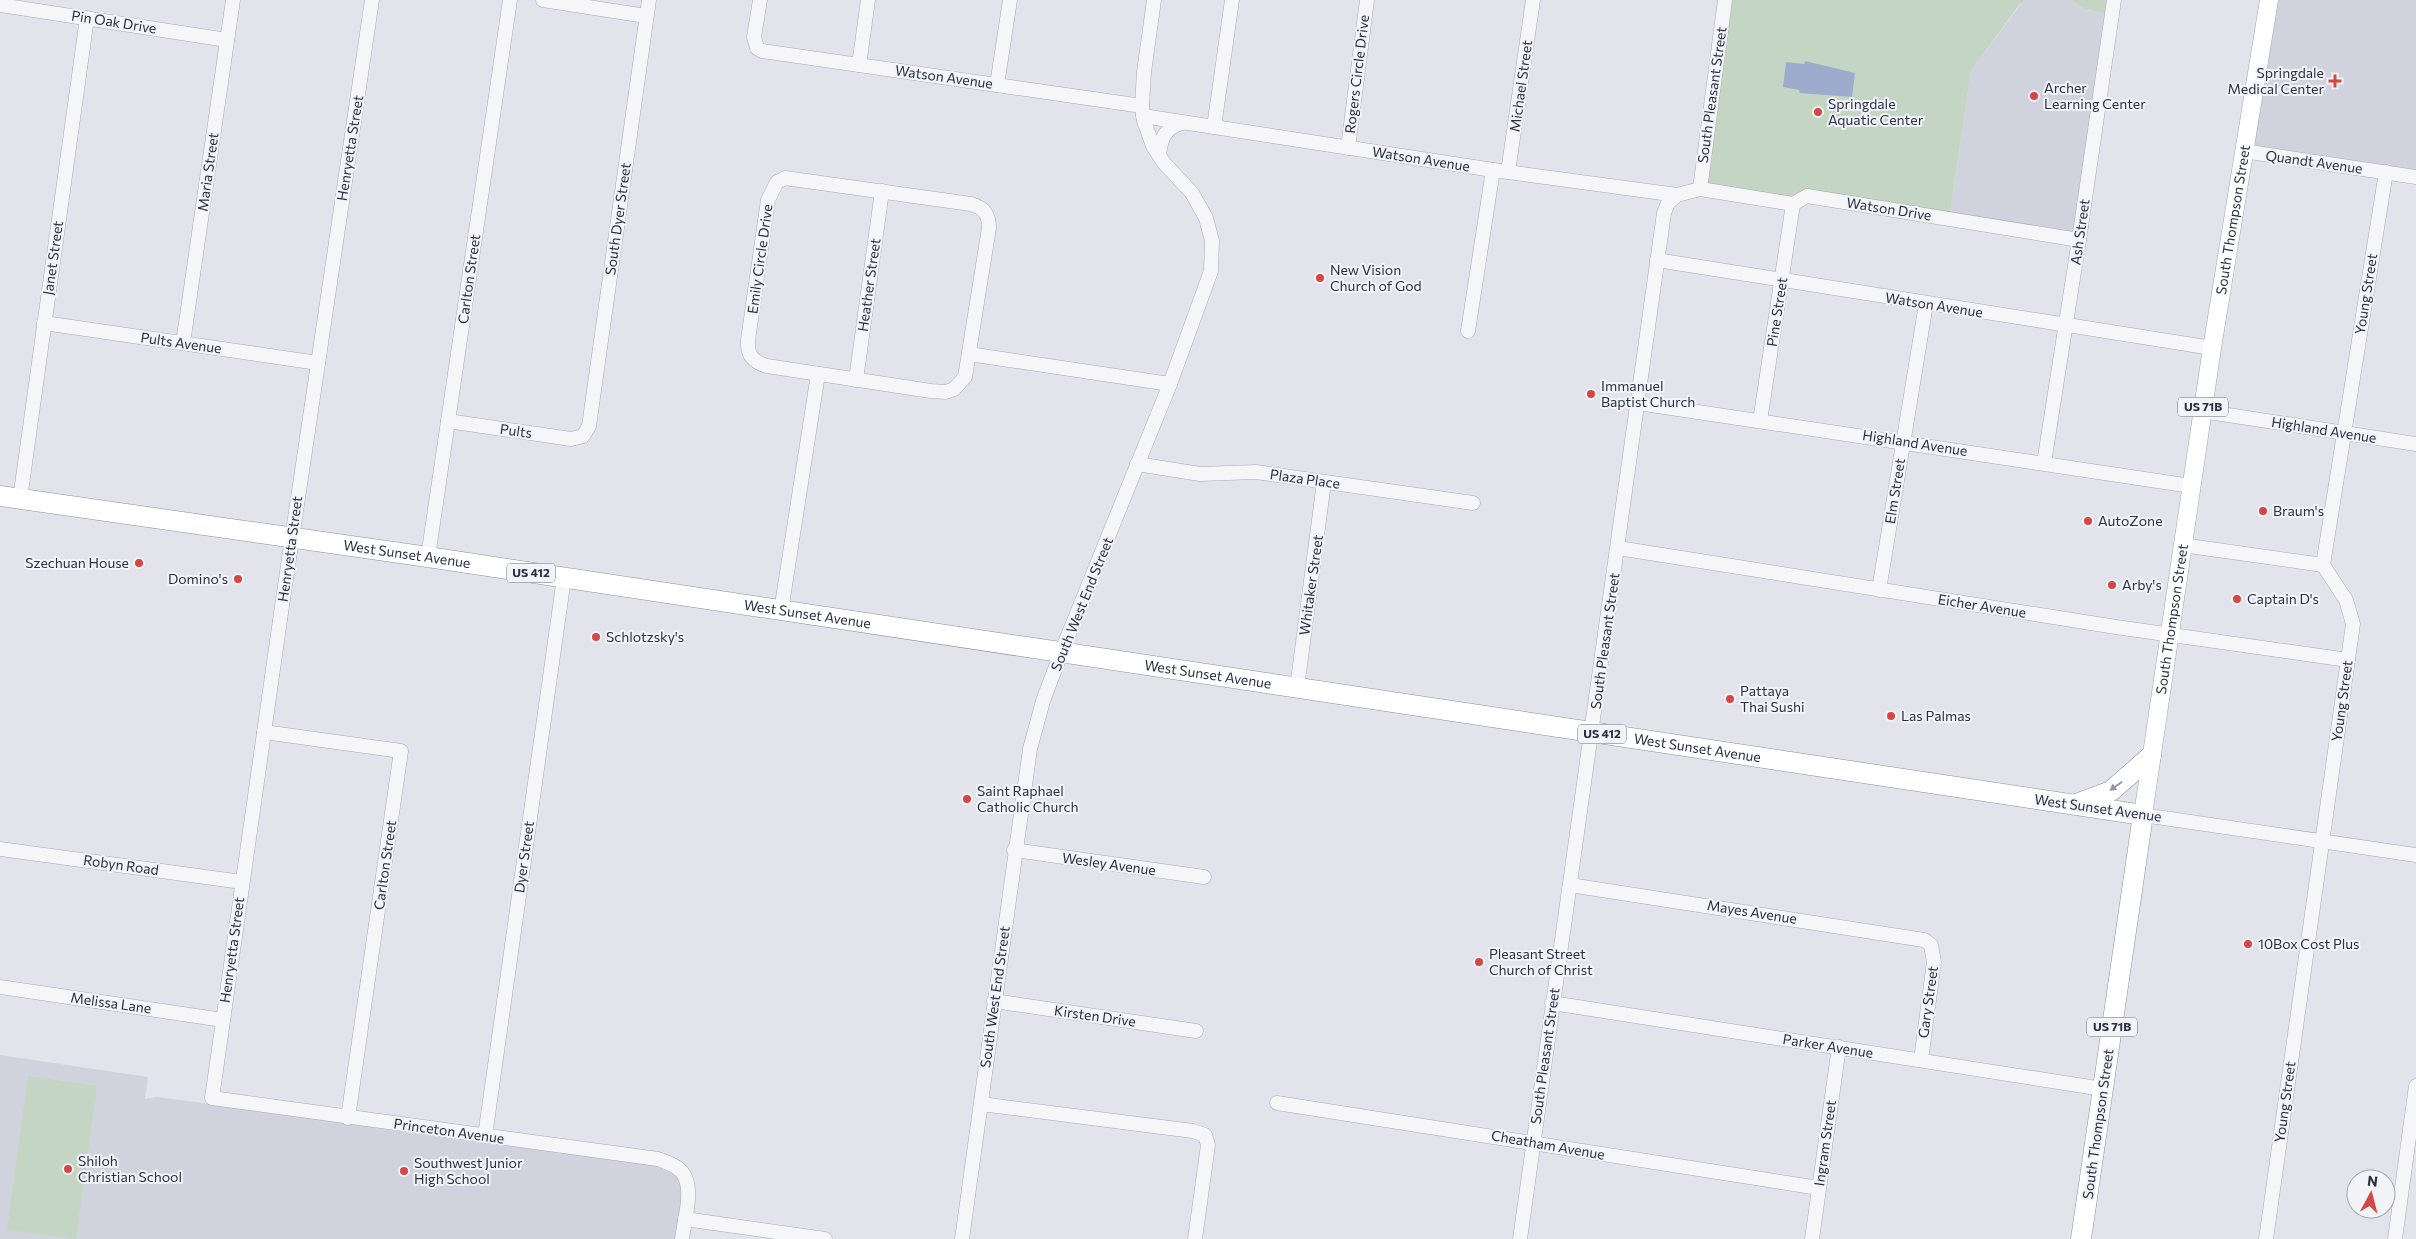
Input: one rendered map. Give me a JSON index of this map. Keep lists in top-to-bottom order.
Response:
{
  "streets": {
    "highway": [
      "South Thompson Street",
      "US 71B",
      "West Sunset Avenue",
      "US 412"
    ],
    "street": [
      "Pin Oak Drive",
      "Rogers Circle Drive",
      "Watson Avenue",
      "Michael Street",
      "South Pleasant Street",
      "Henryetta Street",
      "Quandt Avenue",
      "Maria Street",
      "Watson Drive",
      "South Dyer Street",
      "Ash Street",
      "Janet Street",
      "Emily Circle Drive",
      "Carlton Street",
      "Heather Street",
      "Young Street",
      "Pine Street",
      "Pults Avenue",
      "Highland Avenue",
      "Pults",
      "Plaza Place",
      "Elm Street",
      "Whitaker Street",
      "South West End Street",
      "Eicher Avenue",
      "Dyer Street",
      "Wesley Avenue",
      "Robyn Road",
      "Mayes Avenue",
      "Gary Street",
      "Melissa Lane",
      "Kirsten Drive",
      "Parker Avenue",
      "Princeton Avenue",
      "Ingram Street",
      "Cheatham Avenue"
    ]
  },
  "crossings": [
    ["Pin Oak Drive", "Maria Street"],
    ["Pin Oak Drive", "Janet Street"],
    ["Rogers Circle Drive", "Watson Avenue"],
    ["Watson Avenue", "Michael Street"],
    ["Watson Avenue", "South Pleasant Street"],
    ["Watson Avenue", "Watson Drive"],
    ["Watson Avenue", "South Thompson Street"],
    ["Watson Avenue", "Ash Street"],
    ["Watson Avenue", "Pine Street"],
    ["Watson Avenue", "Elm Street"],
    ["Watson Avenue", "South West End Street"],
    ["South Pleasant Street", "Watson Drive"],
    ["South Pleasant Street", "Highland Avenue"],
    ["South Pleasant Street", "West Sunset Avenue"],
    ["South Pleasant Street", "Eicher Avenue"],
    ["South Pleasant Street", "Mayes Avenue"],
    ["South Pleasant Street", "Parker Avenue"],
    ["South Pleasant Street", "Cheatham Avenue"],
    ["Henryetta Street", "Carlton Street"],
    ["Henryetta Street", "Pults Avenue"],
    ["Henryetta Street", "West Sunset Avenue"],
    ["Henryetta Street", "Robyn Road"],
    ["Henryetta Street", "Melissa Lane"],
    ["Henryetta Street", "Princeton Avenue"],
    ["Quandt Avenue", "South Thompson Street"],
    ["Quandt Avenue", "Young Street"],
    ["Maria Street", "Pults Avenue"],
    ["Watson Drive", "Ash Street"],
    ["Watson Drive", "Pine Street"],
    ["South Dyer Street", "Pults"],
    ["South Thompson Street", "Highland Avenue"],
    ["South Thompson Street", "West Sunset Avenue"],
    ["South Thompson Street", "Eicher Avenue"],
    ["South Thompson Street", "Parker Avenue"],
    ["Ash Street", "Highland Avenue"],
    ["Janet Street", "Pults Avenue"],
    ["Janet Street", "West Sunset Avenue"],
    ["Emily Circle Drive", "Heather Street"],
    ["Carlton Street", "Pults"],
    ["Carlton Street", "West Sunset Avenue"],
    ["Carlton Street", "Princeton Avenue"],
    ["Young Street", "Highland Avenue"],
    ["Young Street", "West Sunset Avenue"],
    ["Young Street", "Eicher Avenue"],
    ["Pine Street", "Highland Avenue"],
    ["Highland Avenue", "Elm Street"],
    ["Plaza Place", "Whitaker Street"],
    ["Plaza Place", "South West End Street"],
    ["Elm Street", "Eicher Avenue"],
    ["West Sunset Avenue", "Whitaker Street"],
    ["West Sunset Avenue", "South West End Street"],
    ["West Sunset Avenue", "Dyer Street"],
    ["South West End Street", "Wesley Avenue"],
    ["South West End Street", "Kirsten Drive"],
    ["Dyer Street", "Princeton Avenue"],
    ["Mayes Avenue", "Gary Street"],
    ["Gary Street", "Parker Avenue"],
    ["Parker Avenue", "Ingram Street"],
    ["Ingram Street", "Cheatham Avenue"]
  ],
  "places": {
    "health": ["Springdale Medical Center"],
    "other": [
      "Archer Learning Center",
      "Springdale Aquatic Center",
      "New Vision Church of God",
      "Immanuel Baptist Church",
      "Braum's",
      "AutoZone",
      "Szechuan House",
      "Domino's",
      "Arby's",
      "Captain D's",
      "Schlotzsky's",
      "Pattaya Thai Sushi",
      "Las Palmas",
      "Saint Raphael Catholic Church",
      "10Box Cost Plus",
      "Pleasant Street Church of Christ",
      "Shiloh Christian School",
      "Southwest Junior High School"
    ]
  },
  "north": "top"
}
